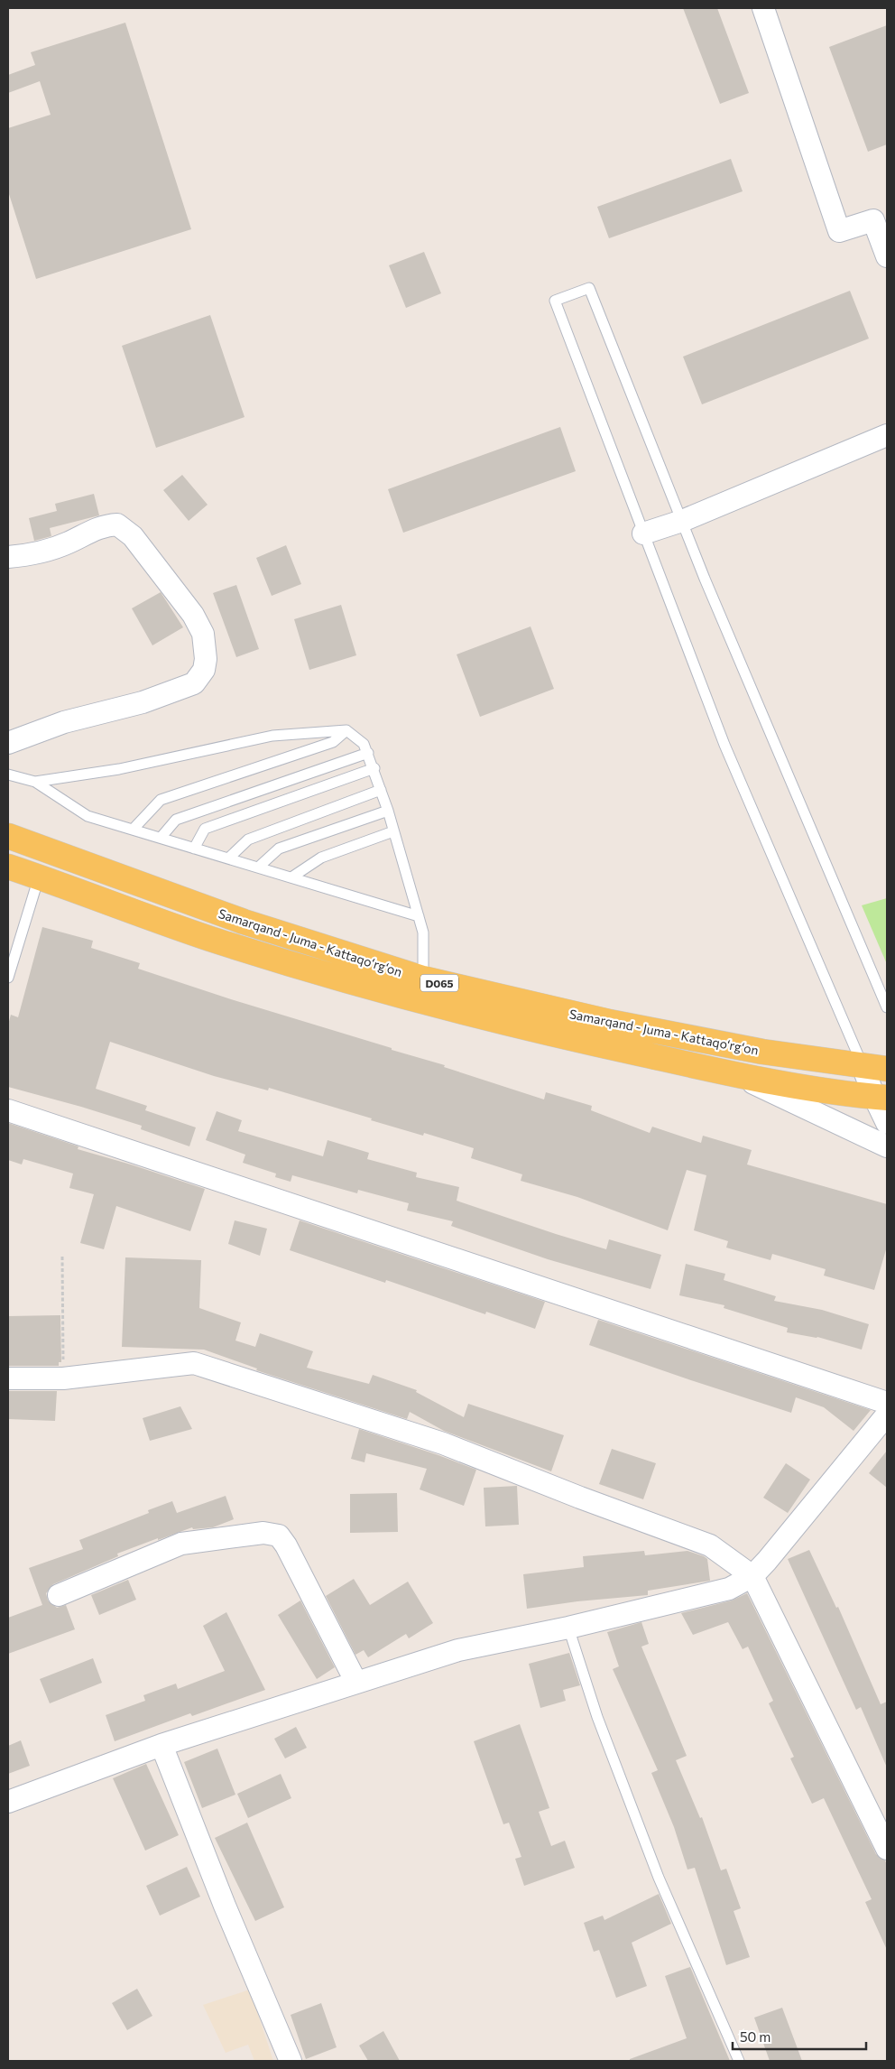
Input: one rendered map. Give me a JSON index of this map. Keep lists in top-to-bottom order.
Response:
{
  "streets": {
    "main road": ["Samarqand - Juma - Kattaqo‘rg‘on", "D065"]
  },
  "scale_bar": "50 m"
}
